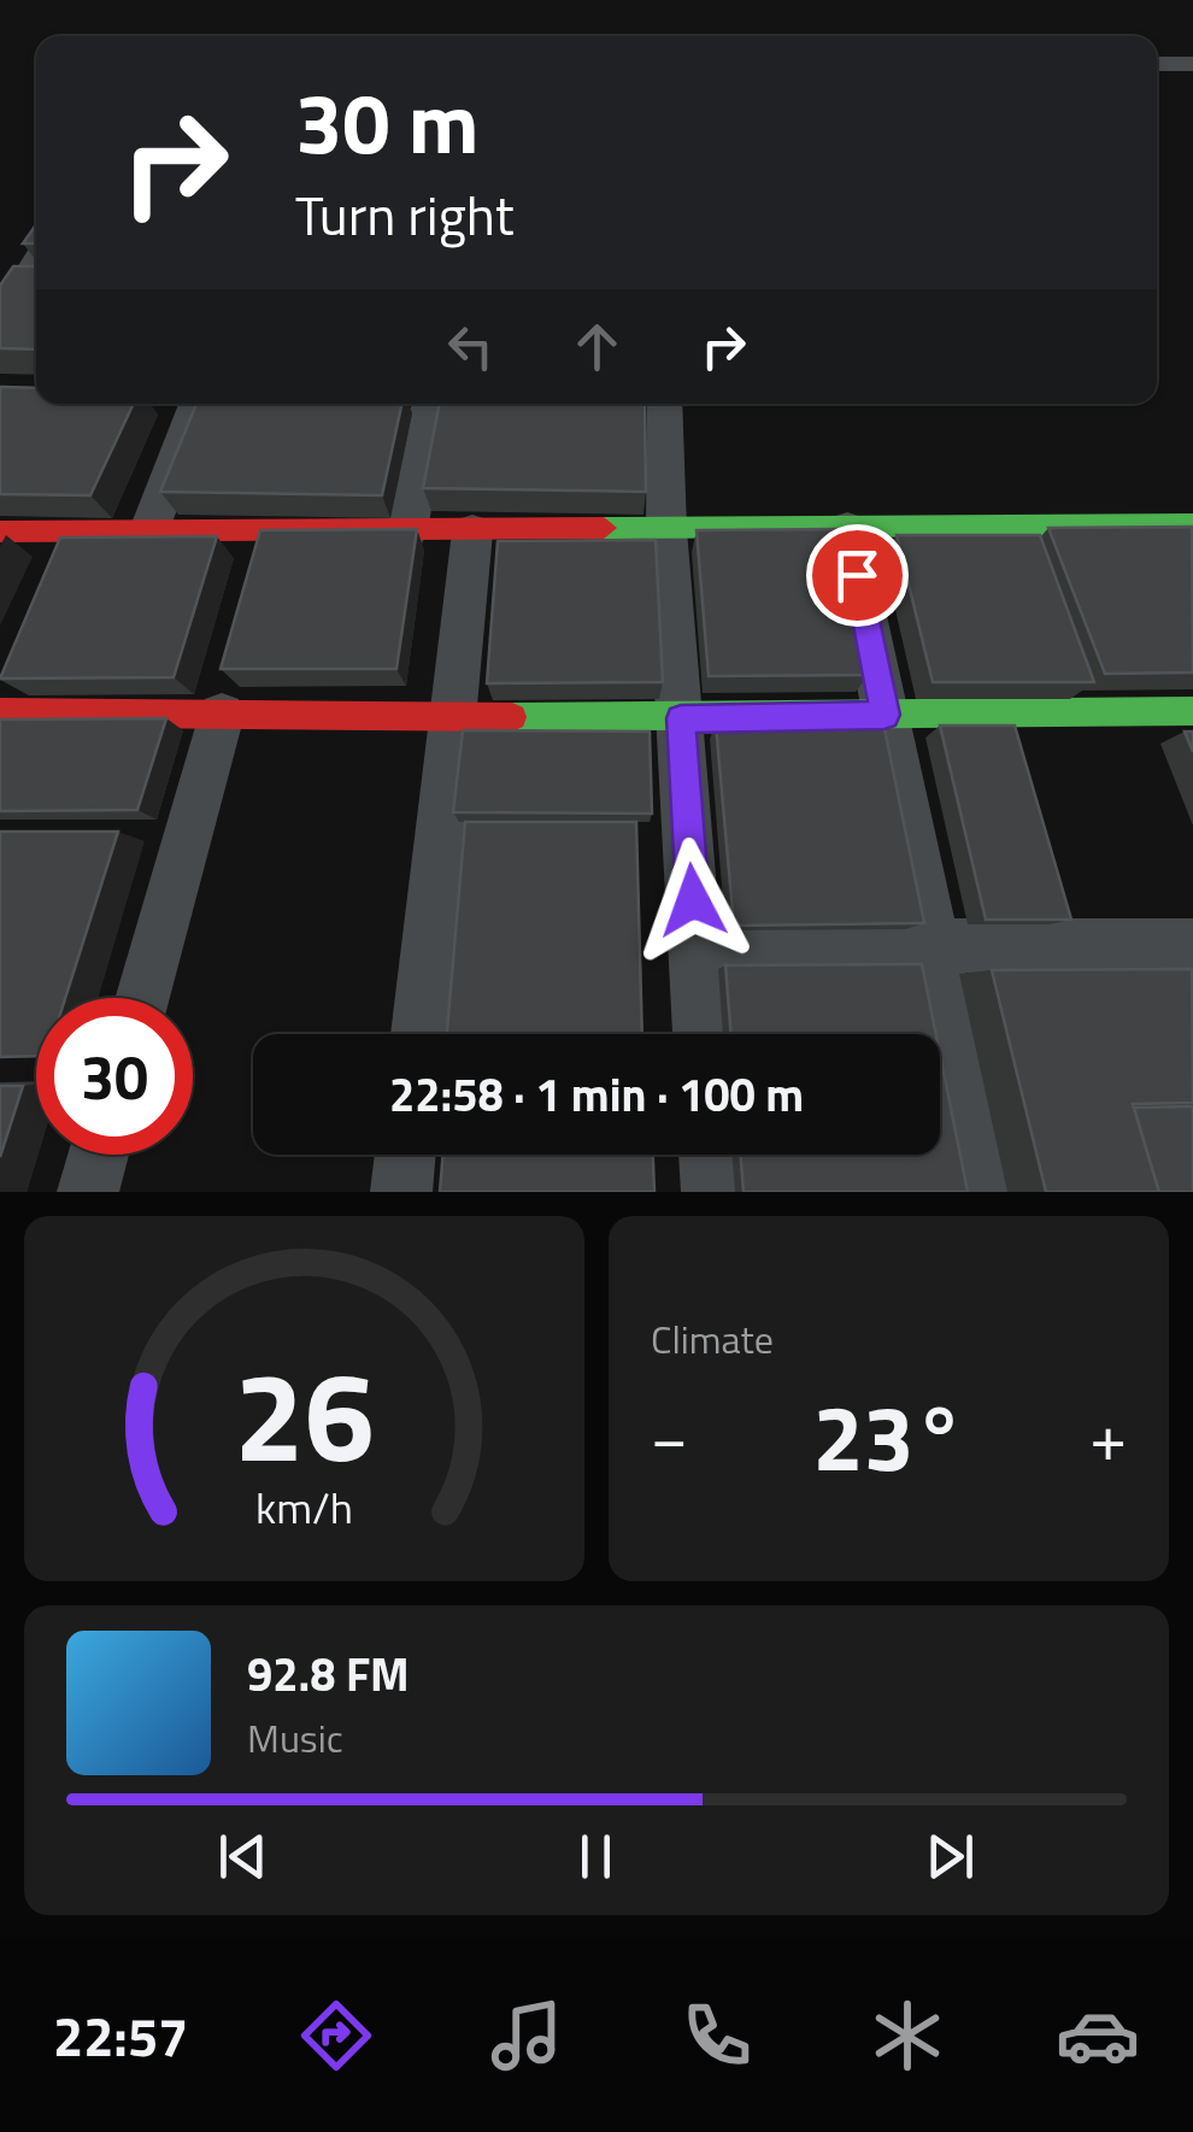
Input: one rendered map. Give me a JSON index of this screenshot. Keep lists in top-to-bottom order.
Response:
{
  "page": {
    "turn": ["30 m", "Turn right"],
    "limit": "30",
    "trip": "22:58 · 1 min · 100 m",
    "tile": "Climate",
    "heat": ["−", "23°", "+"],
    "song": ["92.8 FM", "Music"],
    "tabs": "22:57",
    "gauge": ["26", "km/h"]
  }
}
